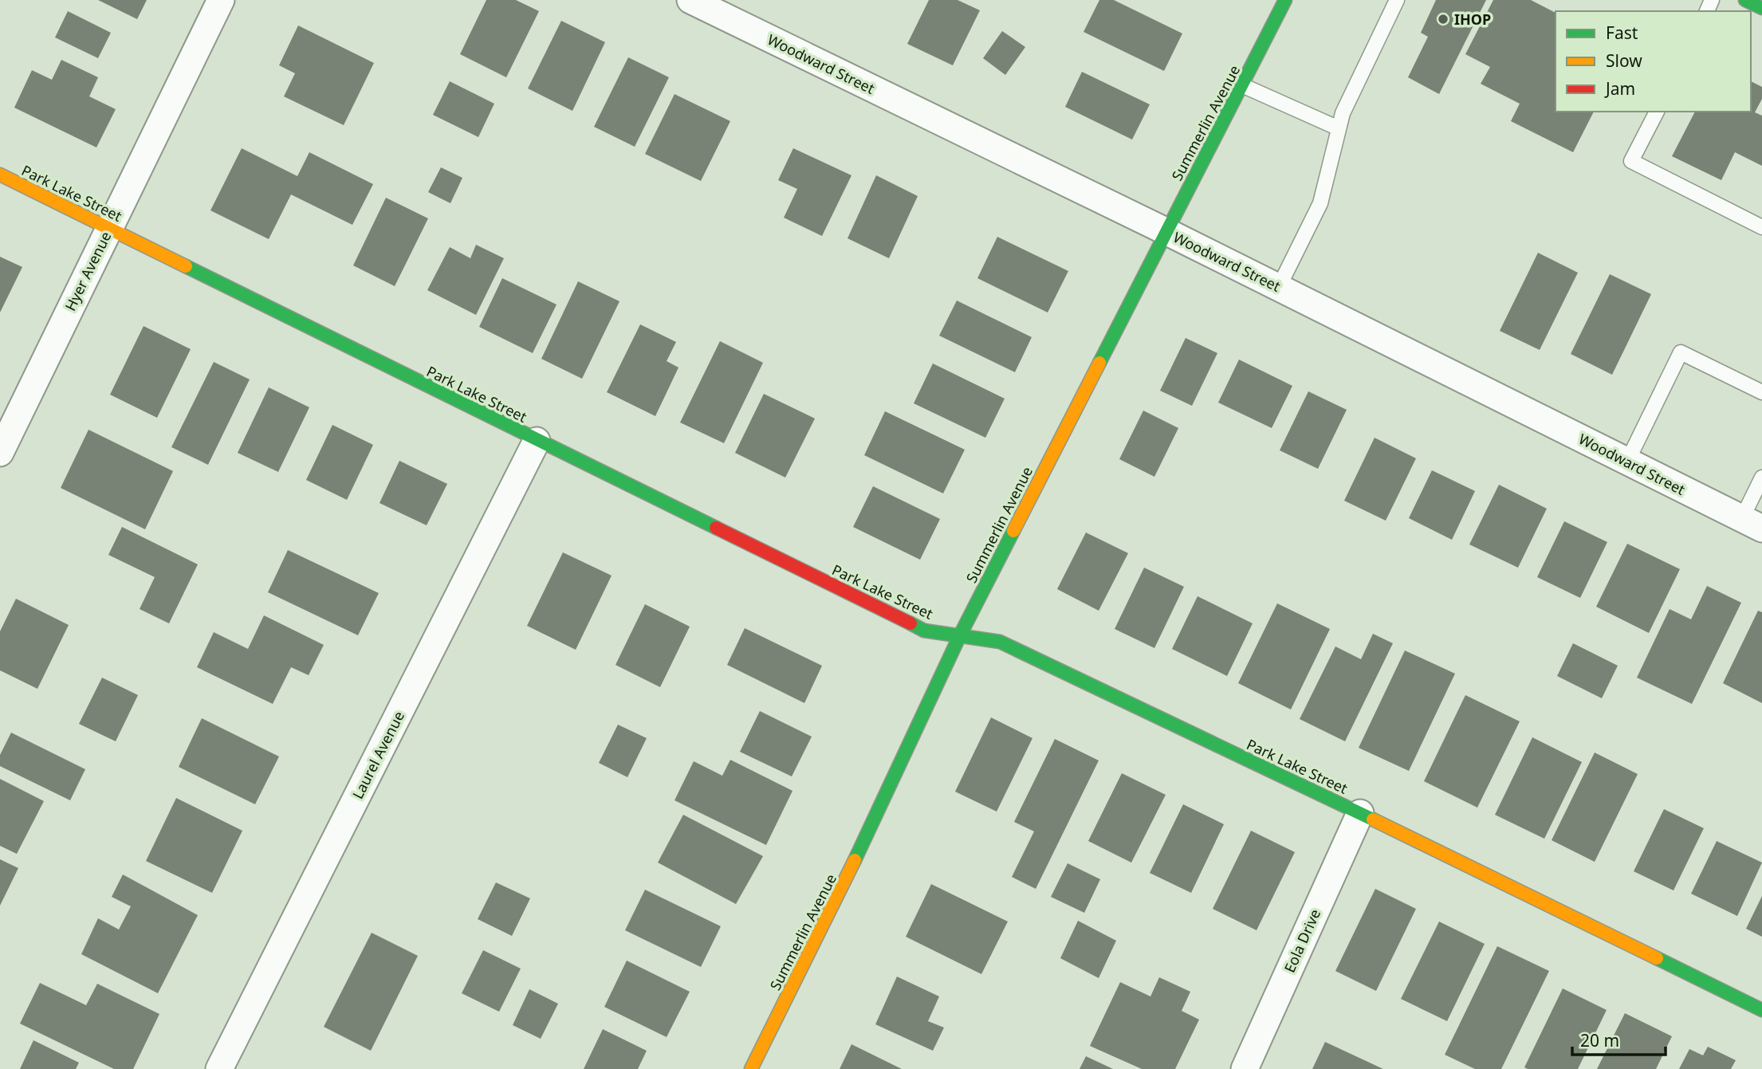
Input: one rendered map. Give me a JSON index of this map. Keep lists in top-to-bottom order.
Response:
{
  "streets": {
    "main road": ["Summerlin Avenue", "Park Lake Street"],
    "street": [
      "Woodward Street",
      "Hyer Avenue",
      "Laurel Avenue",
      "Eola Drive"
    ]
  },
  "crossings": [
    ["Woodward Street", "Summerlin Avenue"],
    ["Summerlin Avenue", "Park Lake Street"],
    ["Park Lake Street", "Hyer Avenue"],
    ["Park Lake Street", "Laurel Avenue"],
    ["Park Lake Street", "Eola Drive"]
  ],
  "places": ["IHOP"],
  "legend": ["Fast", "Slow", "Jam"],
  "scale_bar": "20 m"
}
